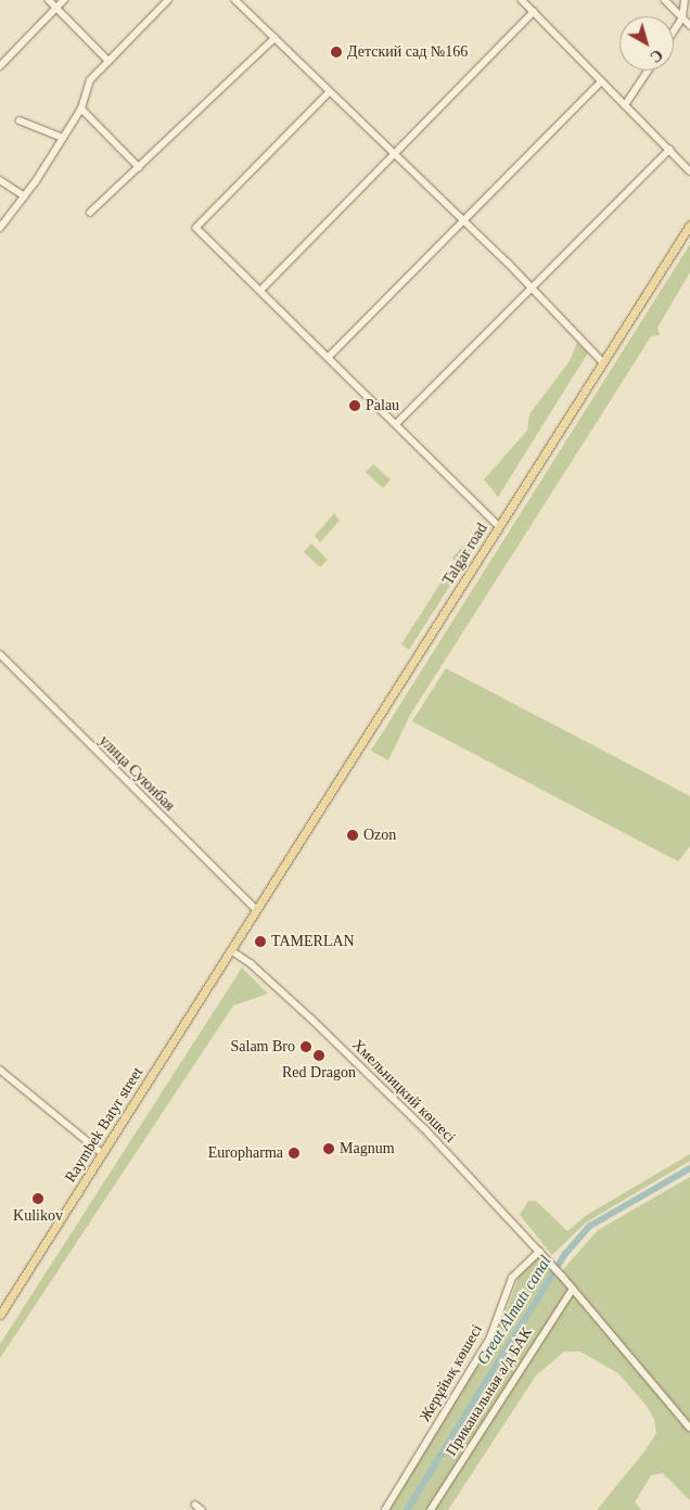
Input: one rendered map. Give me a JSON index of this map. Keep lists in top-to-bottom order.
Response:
{
  "streets": {
    "main road": ["Talgar road", "Raymbek Batyr street"],
    "street": [
      "улица Суюнбая",
      "Хмельницкий көшесі",
      "Жерұйық көшесі",
      "Приканальная а/д БАК"
    ]
  },
  "crossings": [
    ["Talgar road", "улица Суюнбая"],
    ["Хмельницкий көшесі", "Raymbek Batyr street"],
    ["Хмельницкий көшесі", "Жерұйық көшесі"],
    ["Хмельницкий көшесі", "Приканальная а/д БАК"]
  ],
  "water": ["Great Almatı canal"],
  "places": [
    "Детский сад №166",
    "Palau",
    "Ozon",
    "TAMERLAN",
    "Salam Bro",
    "Red Dragon",
    "Magnum",
    "Europharma",
    "Kulikov"
  ],
  "north": "bottom right"
}
